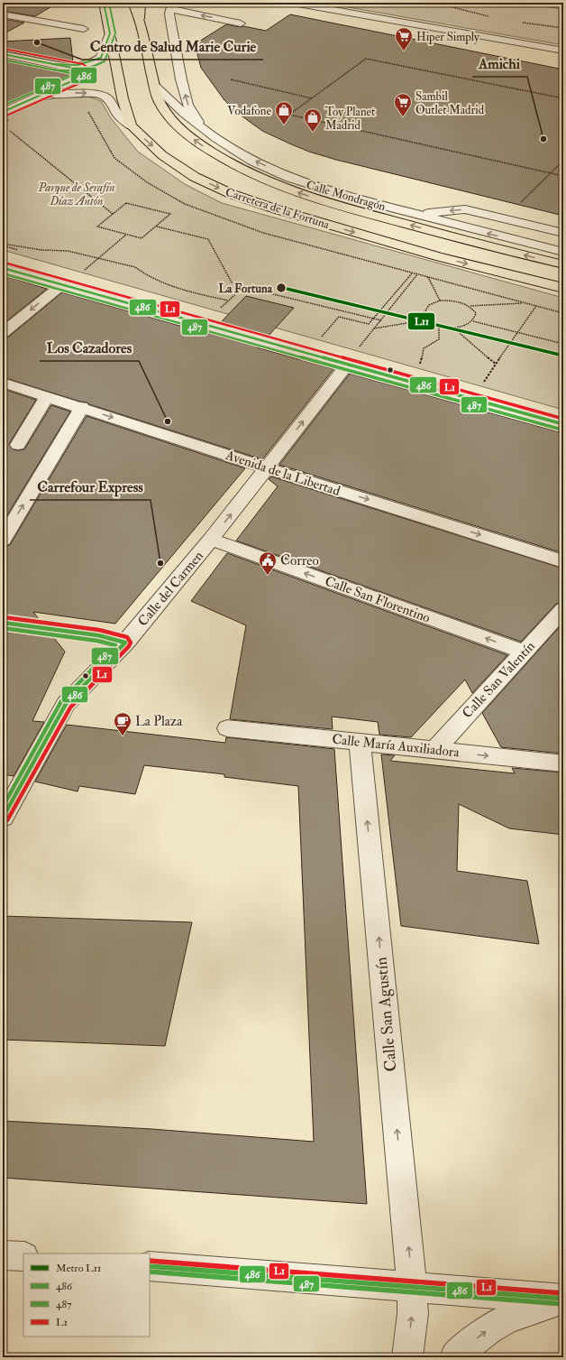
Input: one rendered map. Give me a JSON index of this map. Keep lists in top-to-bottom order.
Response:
{
  "streets": {
    "main road": ["Carretera de la Fortuna"],
    "street": [
      "Calle Mondragón",
      "Avenida de la Libertad",
      "Calle del Carmen",
      "Calle San Florentino",
      "Calle San Valentín",
      "Calle María Auxiliadora",
      "Calle San Agustín"
    ]
  },
  "crossings": [
    ["Calle Mondragón", "Carretera de la Fortuna"],
    ["Avenida de la Libertad", "Calle del Carmen"],
    ["Calle del Carmen", "Calle San Florentino"],
    ["Calle San Florentino", "Calle San Valentín"],
    ["Calle San Valentín", "Calle María Auxiliadora"],
    ["Calle María Auxiliadora", "Calle San Agustín"]
  ],
  "one_way": [
    "Calle del Carmen",
    "Calle San Florentino",
    "Calle María Auxiliadora",
    "Calle San Agustín"
  ],
  "parks": ["Parque de Serafín Díaz Antón"],
  "places": {
    "other": [
      "Centro de Salud Marie Curie",
      "Amichi",
      "La Fortuna",
      "Los Cazadores",
      "Carrefour Express"
    ],
    "supermarket": ["Hiper Simply", "Sambil Outlet Madrid"],
    "shop": ["Vodafone", "Toy Planet Madrid"],
    "public building": ["Correo"],
    "cafe": ["La Plaza"]
  },
  "lines": [
    "transit line 486",
    "transit line 487",
    "transit line L1",
    "metro line L11"
  ],
  "legend": [
    "Metro L11",
    "486",
    "487",
    "L1"
  ]
}
